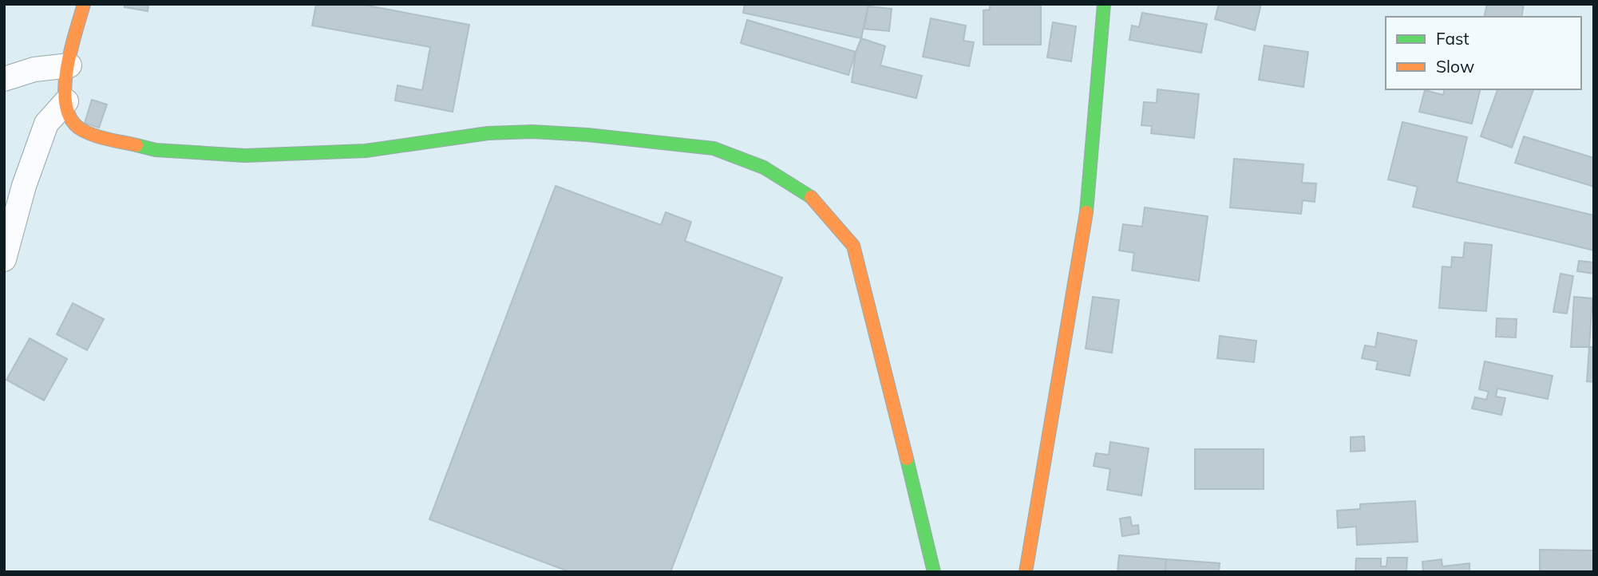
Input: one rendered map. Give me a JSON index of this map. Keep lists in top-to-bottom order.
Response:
{
  "legend": ["Fast", "Slow"]
}
